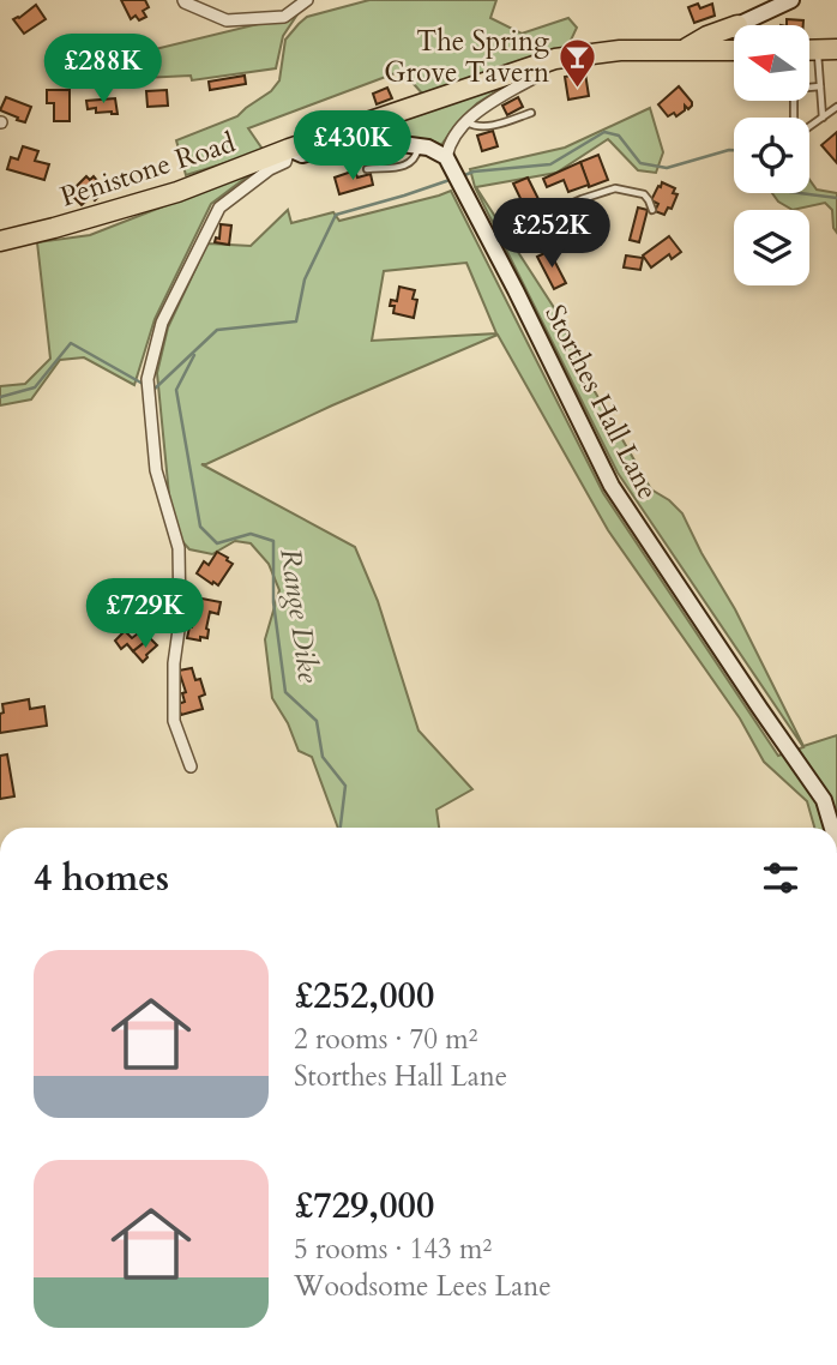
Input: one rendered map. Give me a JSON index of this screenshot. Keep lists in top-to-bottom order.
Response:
{
  "streets": {
    "highway": ["Penistone Road"],
    "street": ["Storthes Hall Lane"]
  },
  "water": ["Range Dike"],
  "places": {
    "bar": ["The Spring Grove Tavern"]
  },
  "north": "left",
  "page": {
    "price": [
      "£288K",
      "£430K",
      "£252K",
      "£729K"
    ],
    "heading": "4 homes",
    "list": [
      {
        "name": "£252,000",
        "note": "2 rooms · 70 m² · Storthes Hall Lane"
      },
      {
        "name": "£729,000",
        "note": "5 rooms · 143 m² · Woodsome Lees Lane"
      }
    ]
  }
}
